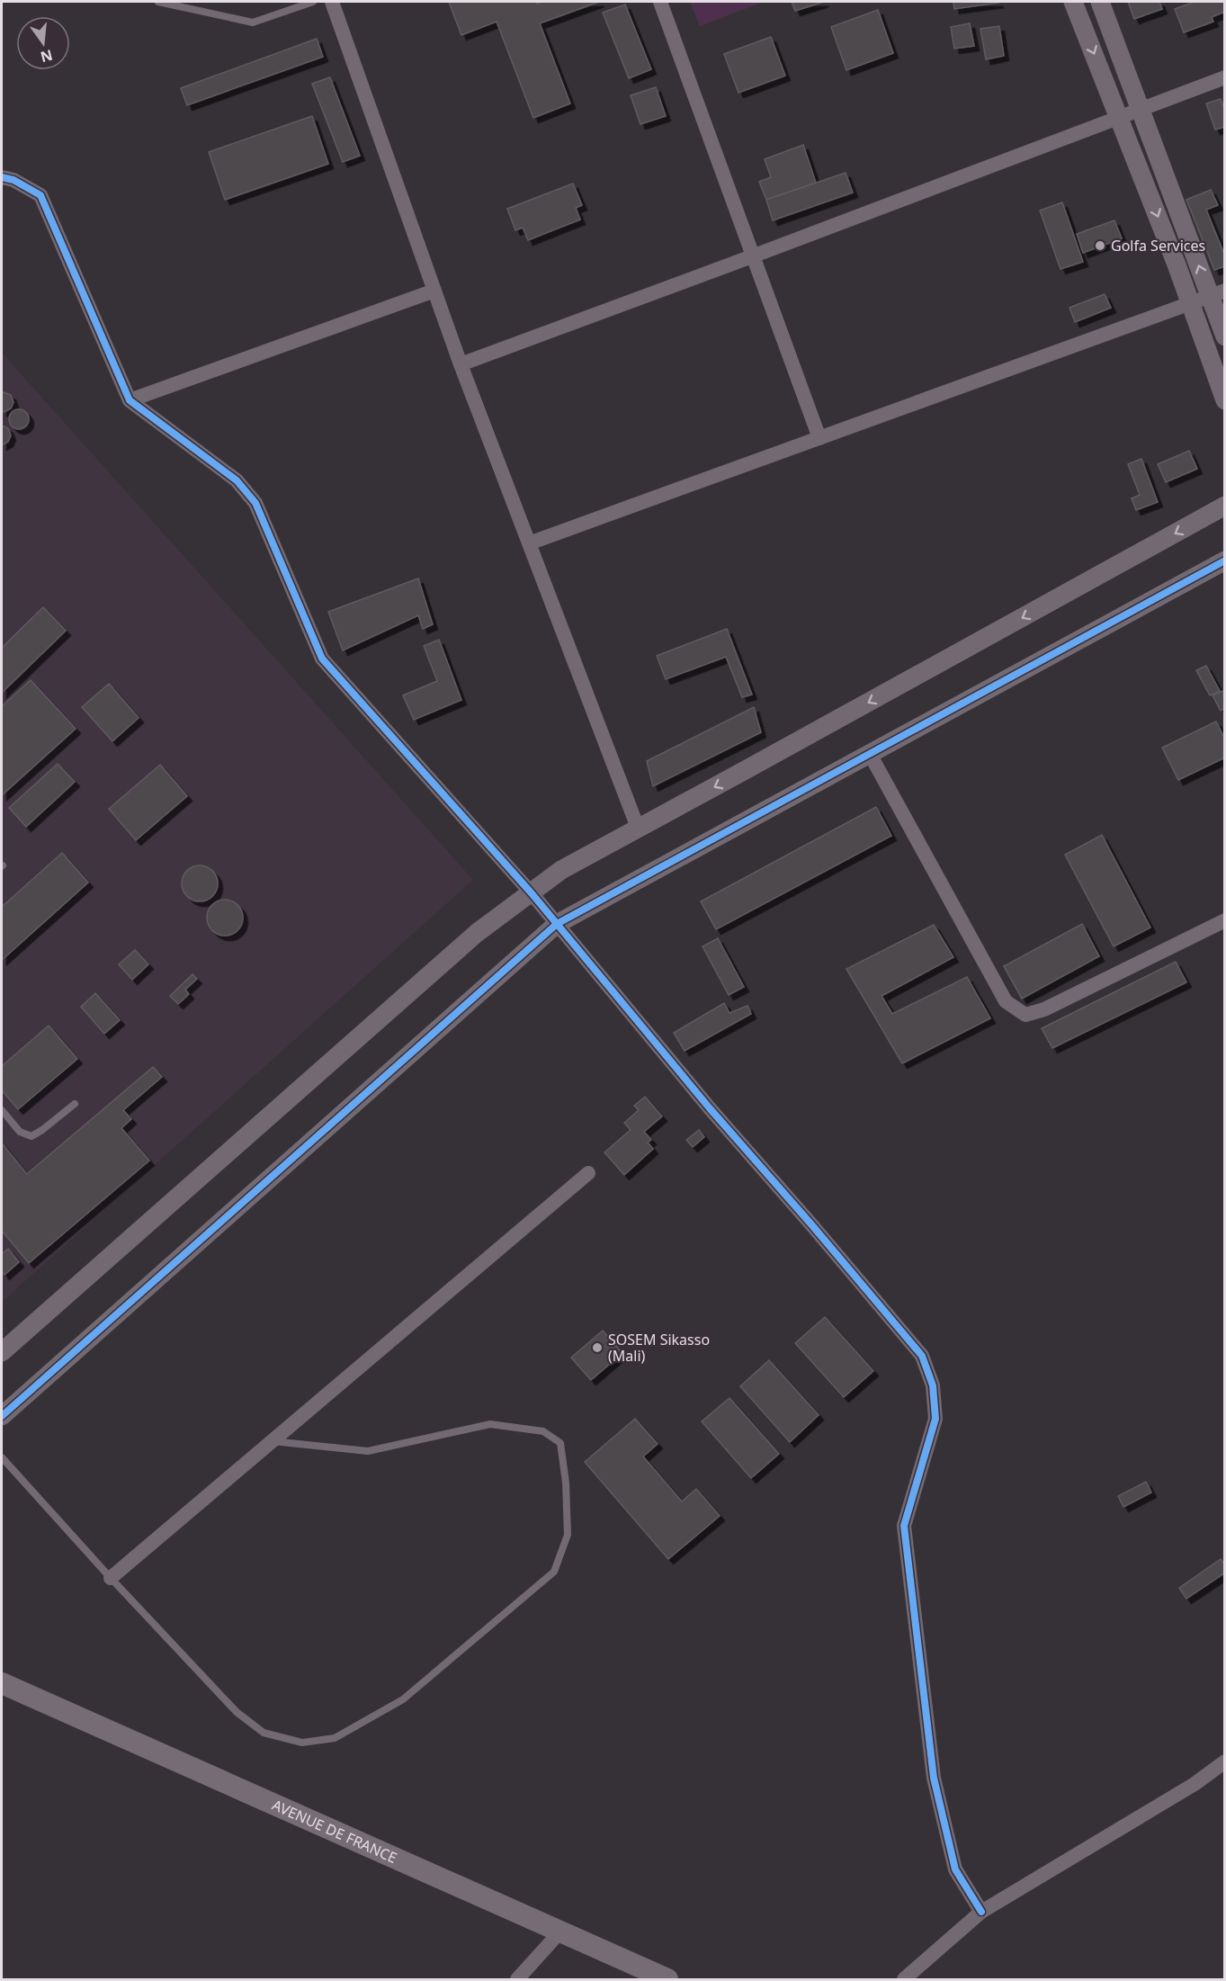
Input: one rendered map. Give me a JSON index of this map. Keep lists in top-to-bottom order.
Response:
{
  "streets": {
    "main road": ["AVENUE DE FRANCE"]
  },
  "places": ["Golfa Services", "SOSEM Sikasso (Mali)"],
  "north": "bottom"
}
